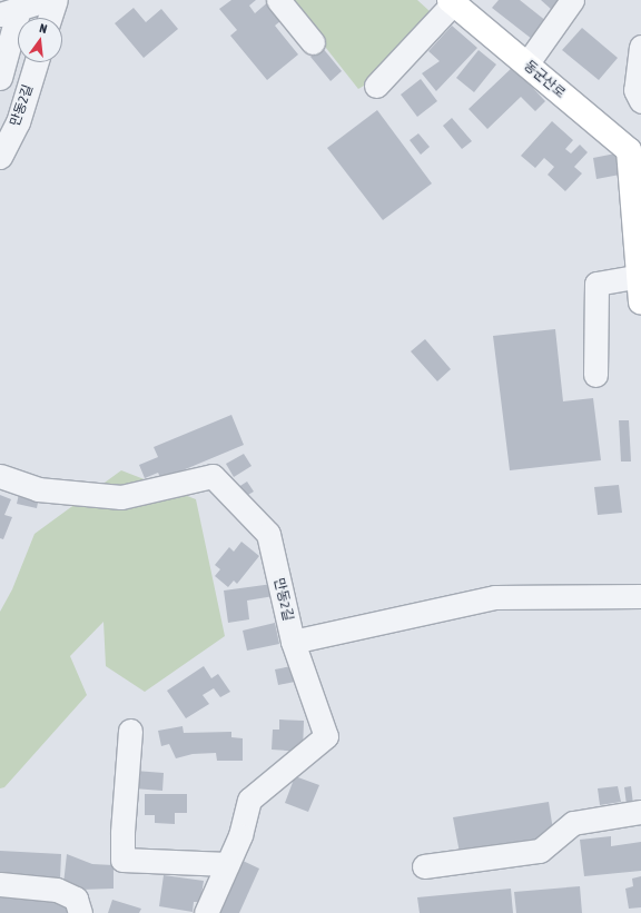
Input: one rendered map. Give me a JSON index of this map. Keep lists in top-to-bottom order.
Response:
{
  "streets": {
    "main road": ["동군산로"],
    "street": ["만동2길"]
  },
  "north": "top"
}
